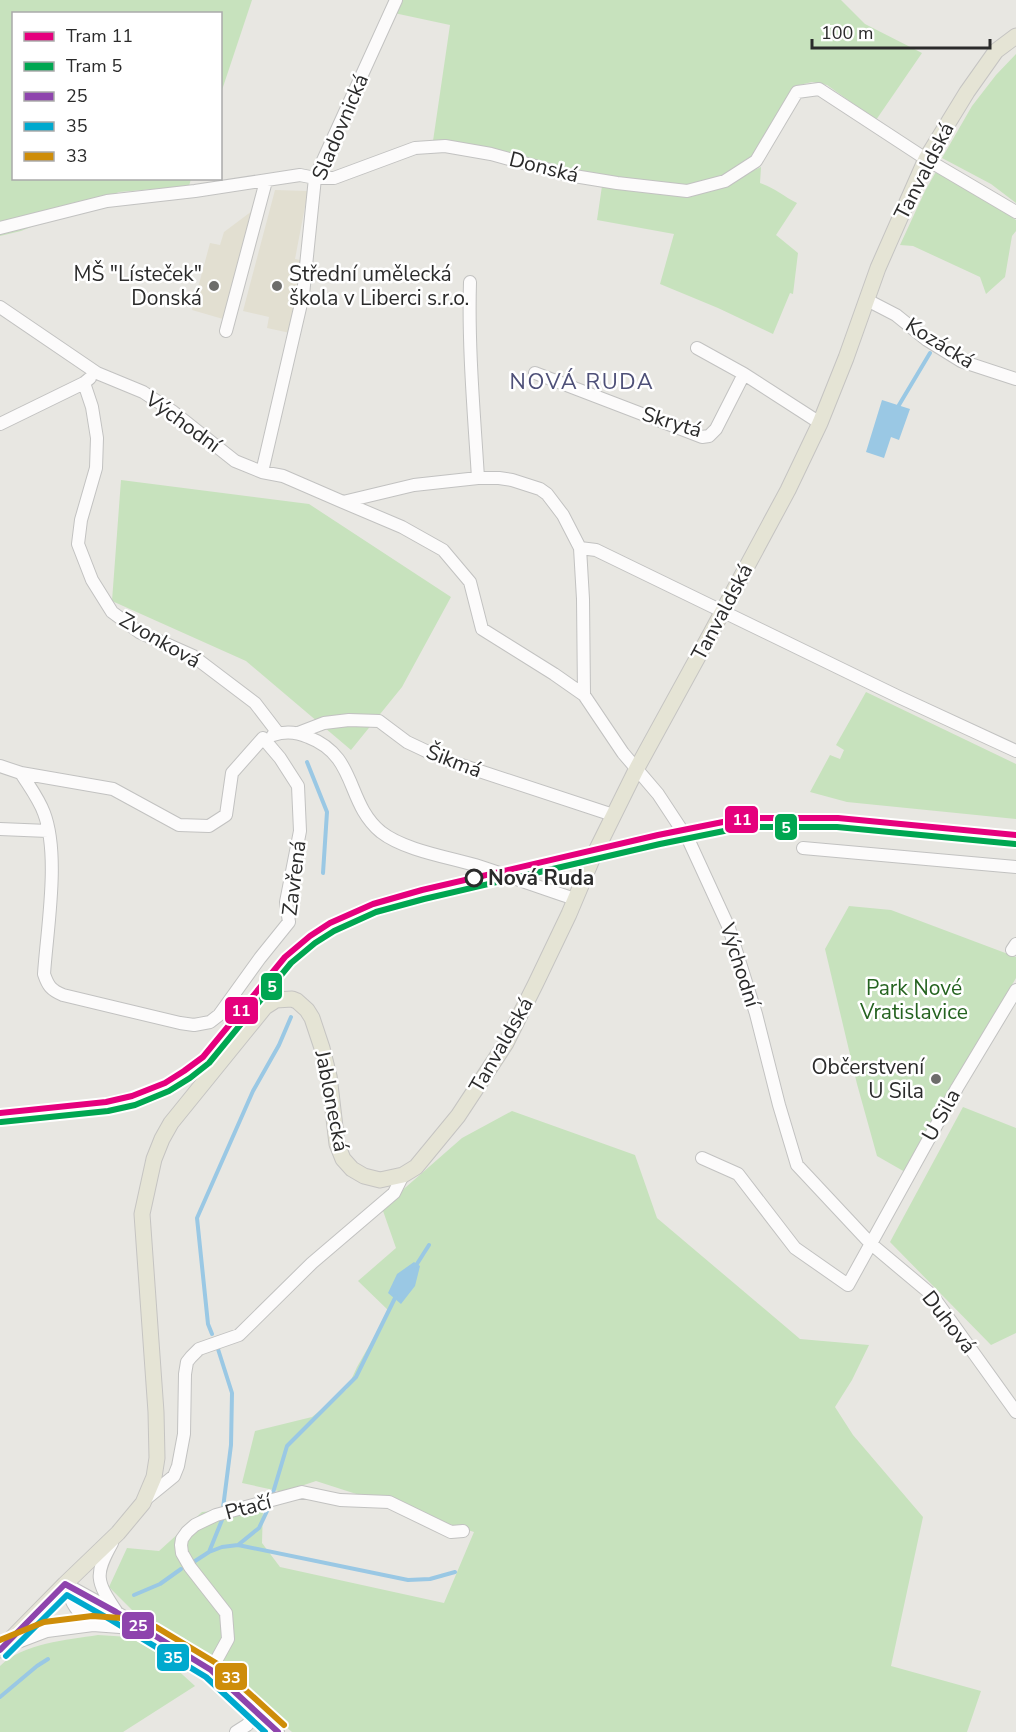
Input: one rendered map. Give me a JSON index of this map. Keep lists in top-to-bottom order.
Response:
{
  "streets": {
    "main road": ["Tanvaldská", "Jablonecká"],
    "street": [
      "Sladovnická",
      "Donská",
      "Kozácká",
      "Východní",
      "Skrytá",
      "Zvonková",
      "Šikmá",
      "Zavřená",
      "U Sila",
      "Duhová",
      "Ptačí"
    ]
  },
  "crossings": [
    ["Sladovnická", "Donská"],
    ["Sladovnická", "Východní"],
    ["Donská", "Tanvaldská"],
    ["Tanvaldská", "Kozácká"],
    ["Tanvaldská", "Východní"],
    ["Tanvaldská", "Šikmá"],
    ["Tanvaldská", "Jablonecká"],
    ["Východní", "U Sila"],
    ["Východní", "Duhová"],
    ["U Sila", "Duhová"]
  ],
  "districts": ["NOVÁ RUDA"],
  "parks": ["Park Nové Vratislavice"],
  "places": [
    "MŠ \"Lísteček\" Donská",
    "Střední umělecká škola v Liberci s.r.o.",
    "Nová Ruda",
    "Občerstvení U Sila"
  ],
  "lines": [
    "tram line 11",
    "tram line 5",
    "transit line 25",
    "transit line 35",
    "transit line 33"
  ],
  "legend": [
    "Tram 11",
    "Tram 5",
    "25",
    "35",
    "33"
  ],
  "scale_bar": "100 m"
}
